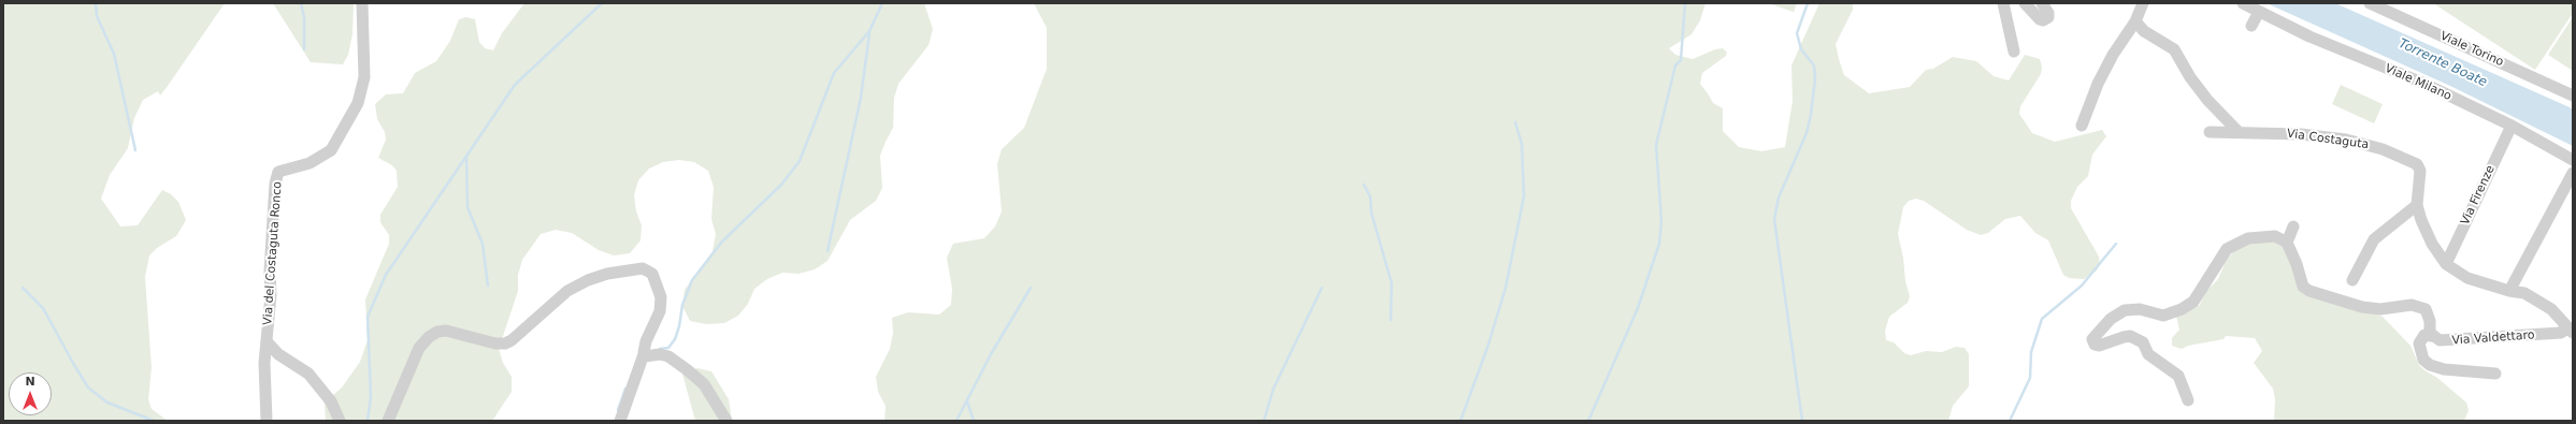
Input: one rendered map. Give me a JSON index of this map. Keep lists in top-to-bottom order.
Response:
{
  "streets": {
    "street": [
      "Viale Torino",
      "Viale Milano",
      "Via Costaguta",
      "Via Firenze",
      "Via del Costaguta Ronco",
      "Via Valdettaro"
    ]
  },
  "crossings": [
    ["Viale Milano", "Via Firenze"],
    ["Via Costaguta", "Via Firenze"],
    ["Via Costaguta", "Via Valdettaro"]
  ],
  "water": ["Torrente Boate"],
  "north": "top"
}
